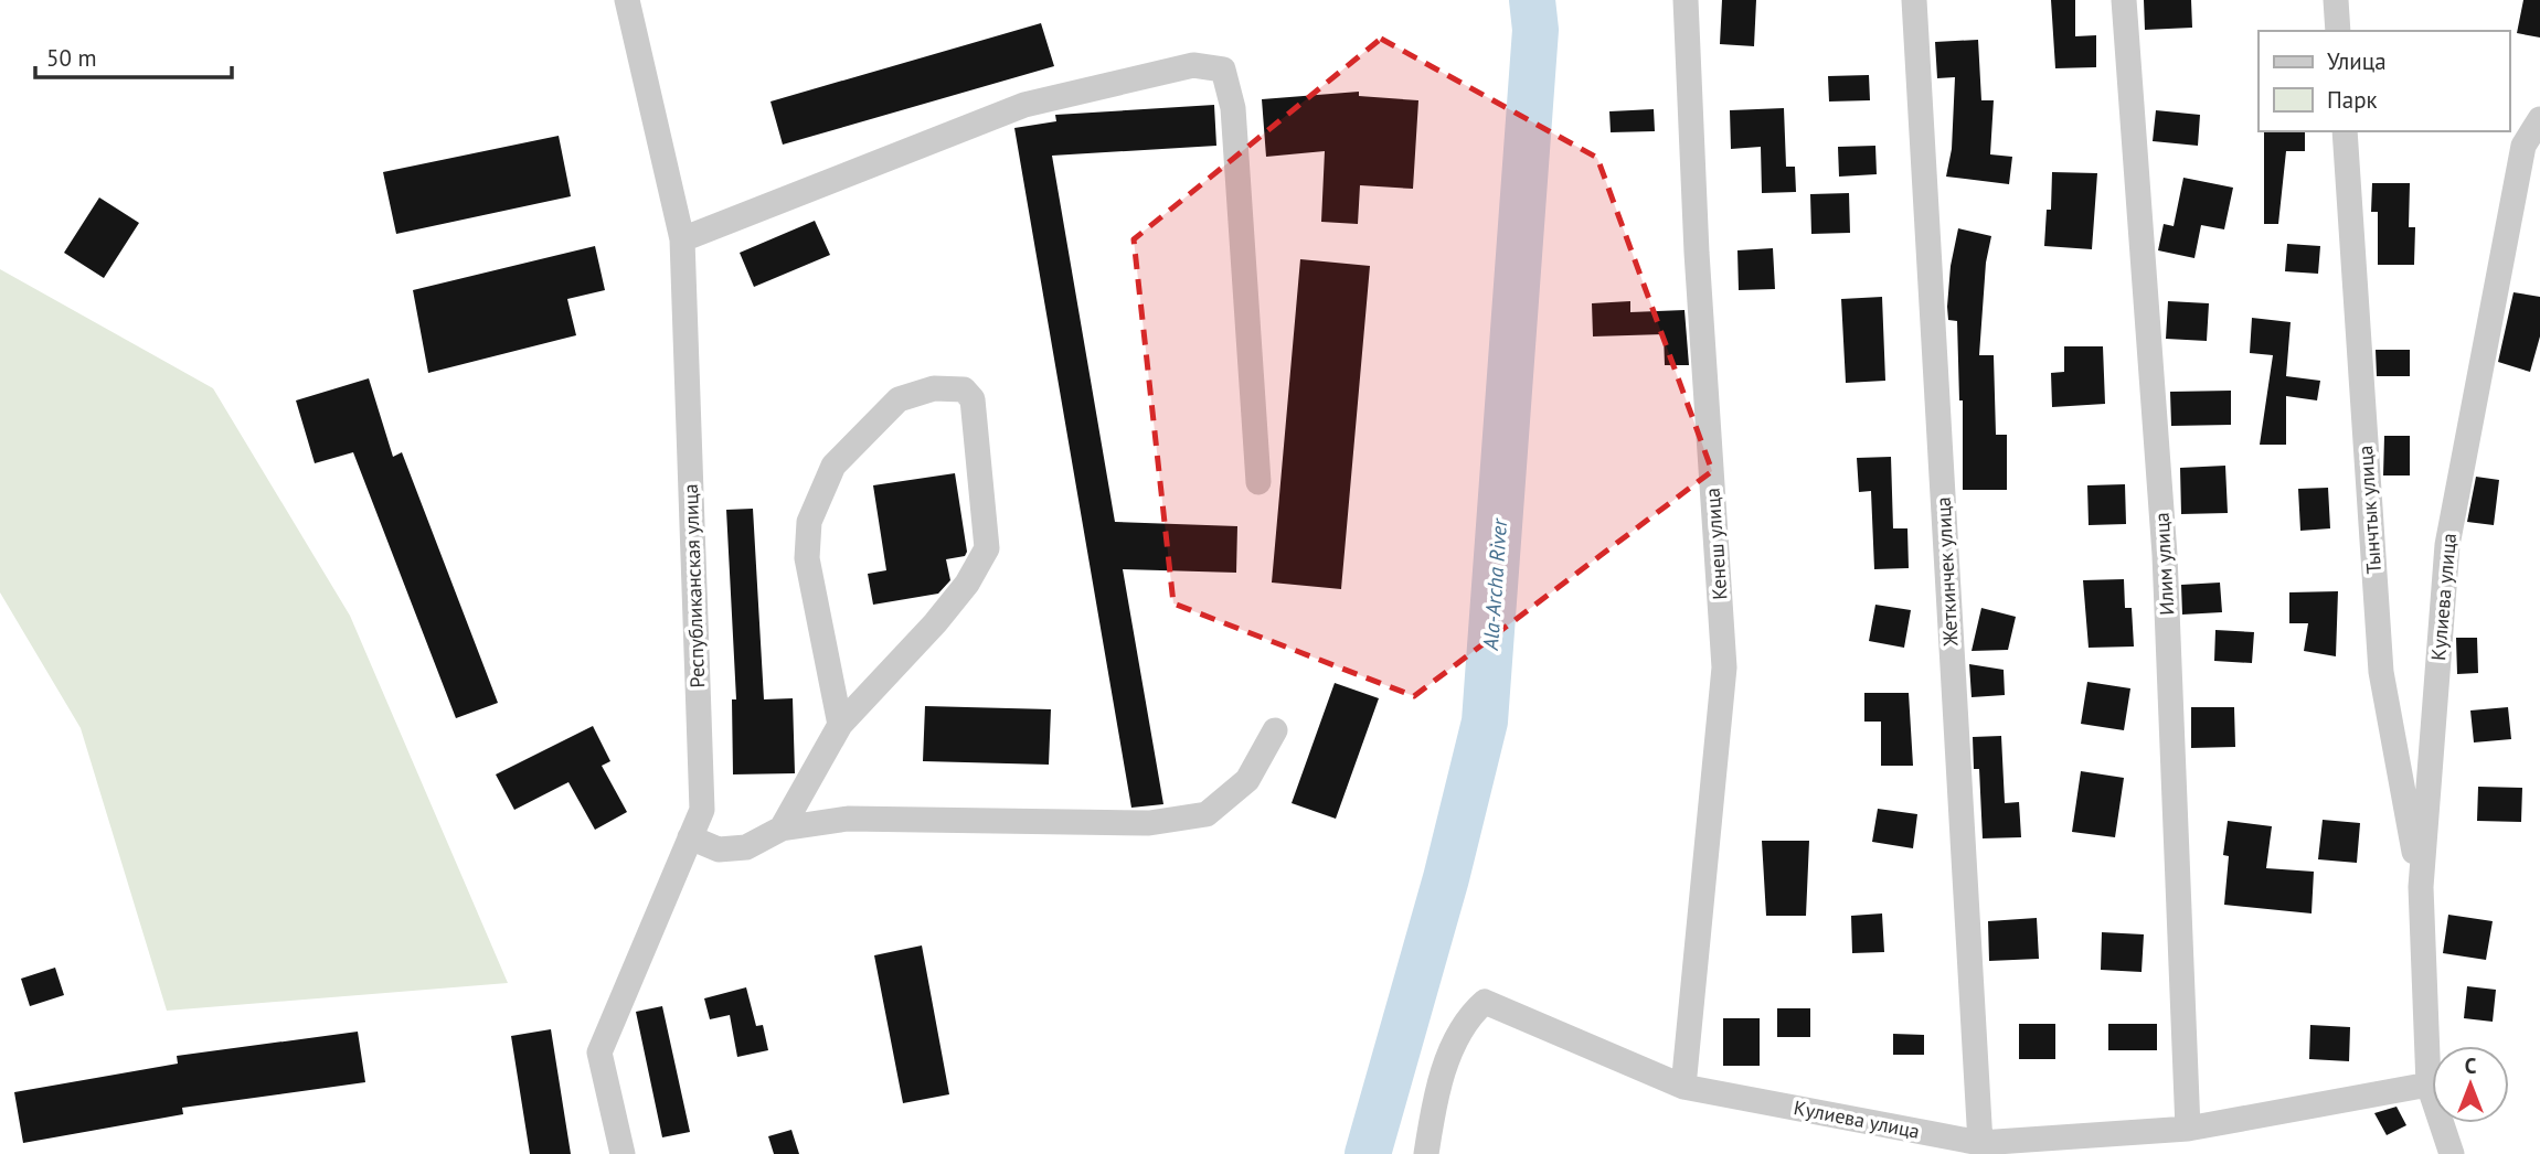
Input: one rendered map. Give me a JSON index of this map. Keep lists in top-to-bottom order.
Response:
{
  "streets": {
    "street": [
      "Тынчтык улица",
      "Кенеш улица",
      "Илим улица",
      "Жеткинчек улица",
      "Республиканская улица",
      "Кулиева улица"
    ]
  },
  "crossings": [
    ["Тынчтык улица", "Кулиева улица"],
    ["Кенеш улица", "Кулиева улица"],
    ["Илим улица", "Кулиева улица"],
    ["Жеткинчек улица", "Кулиева улица"]
  ],
  "water": ["Ala-Archa River"],
  "legend": ["Улица", "Парк"],
  "scale_bar": "50 m",
  "north": "top"
}
